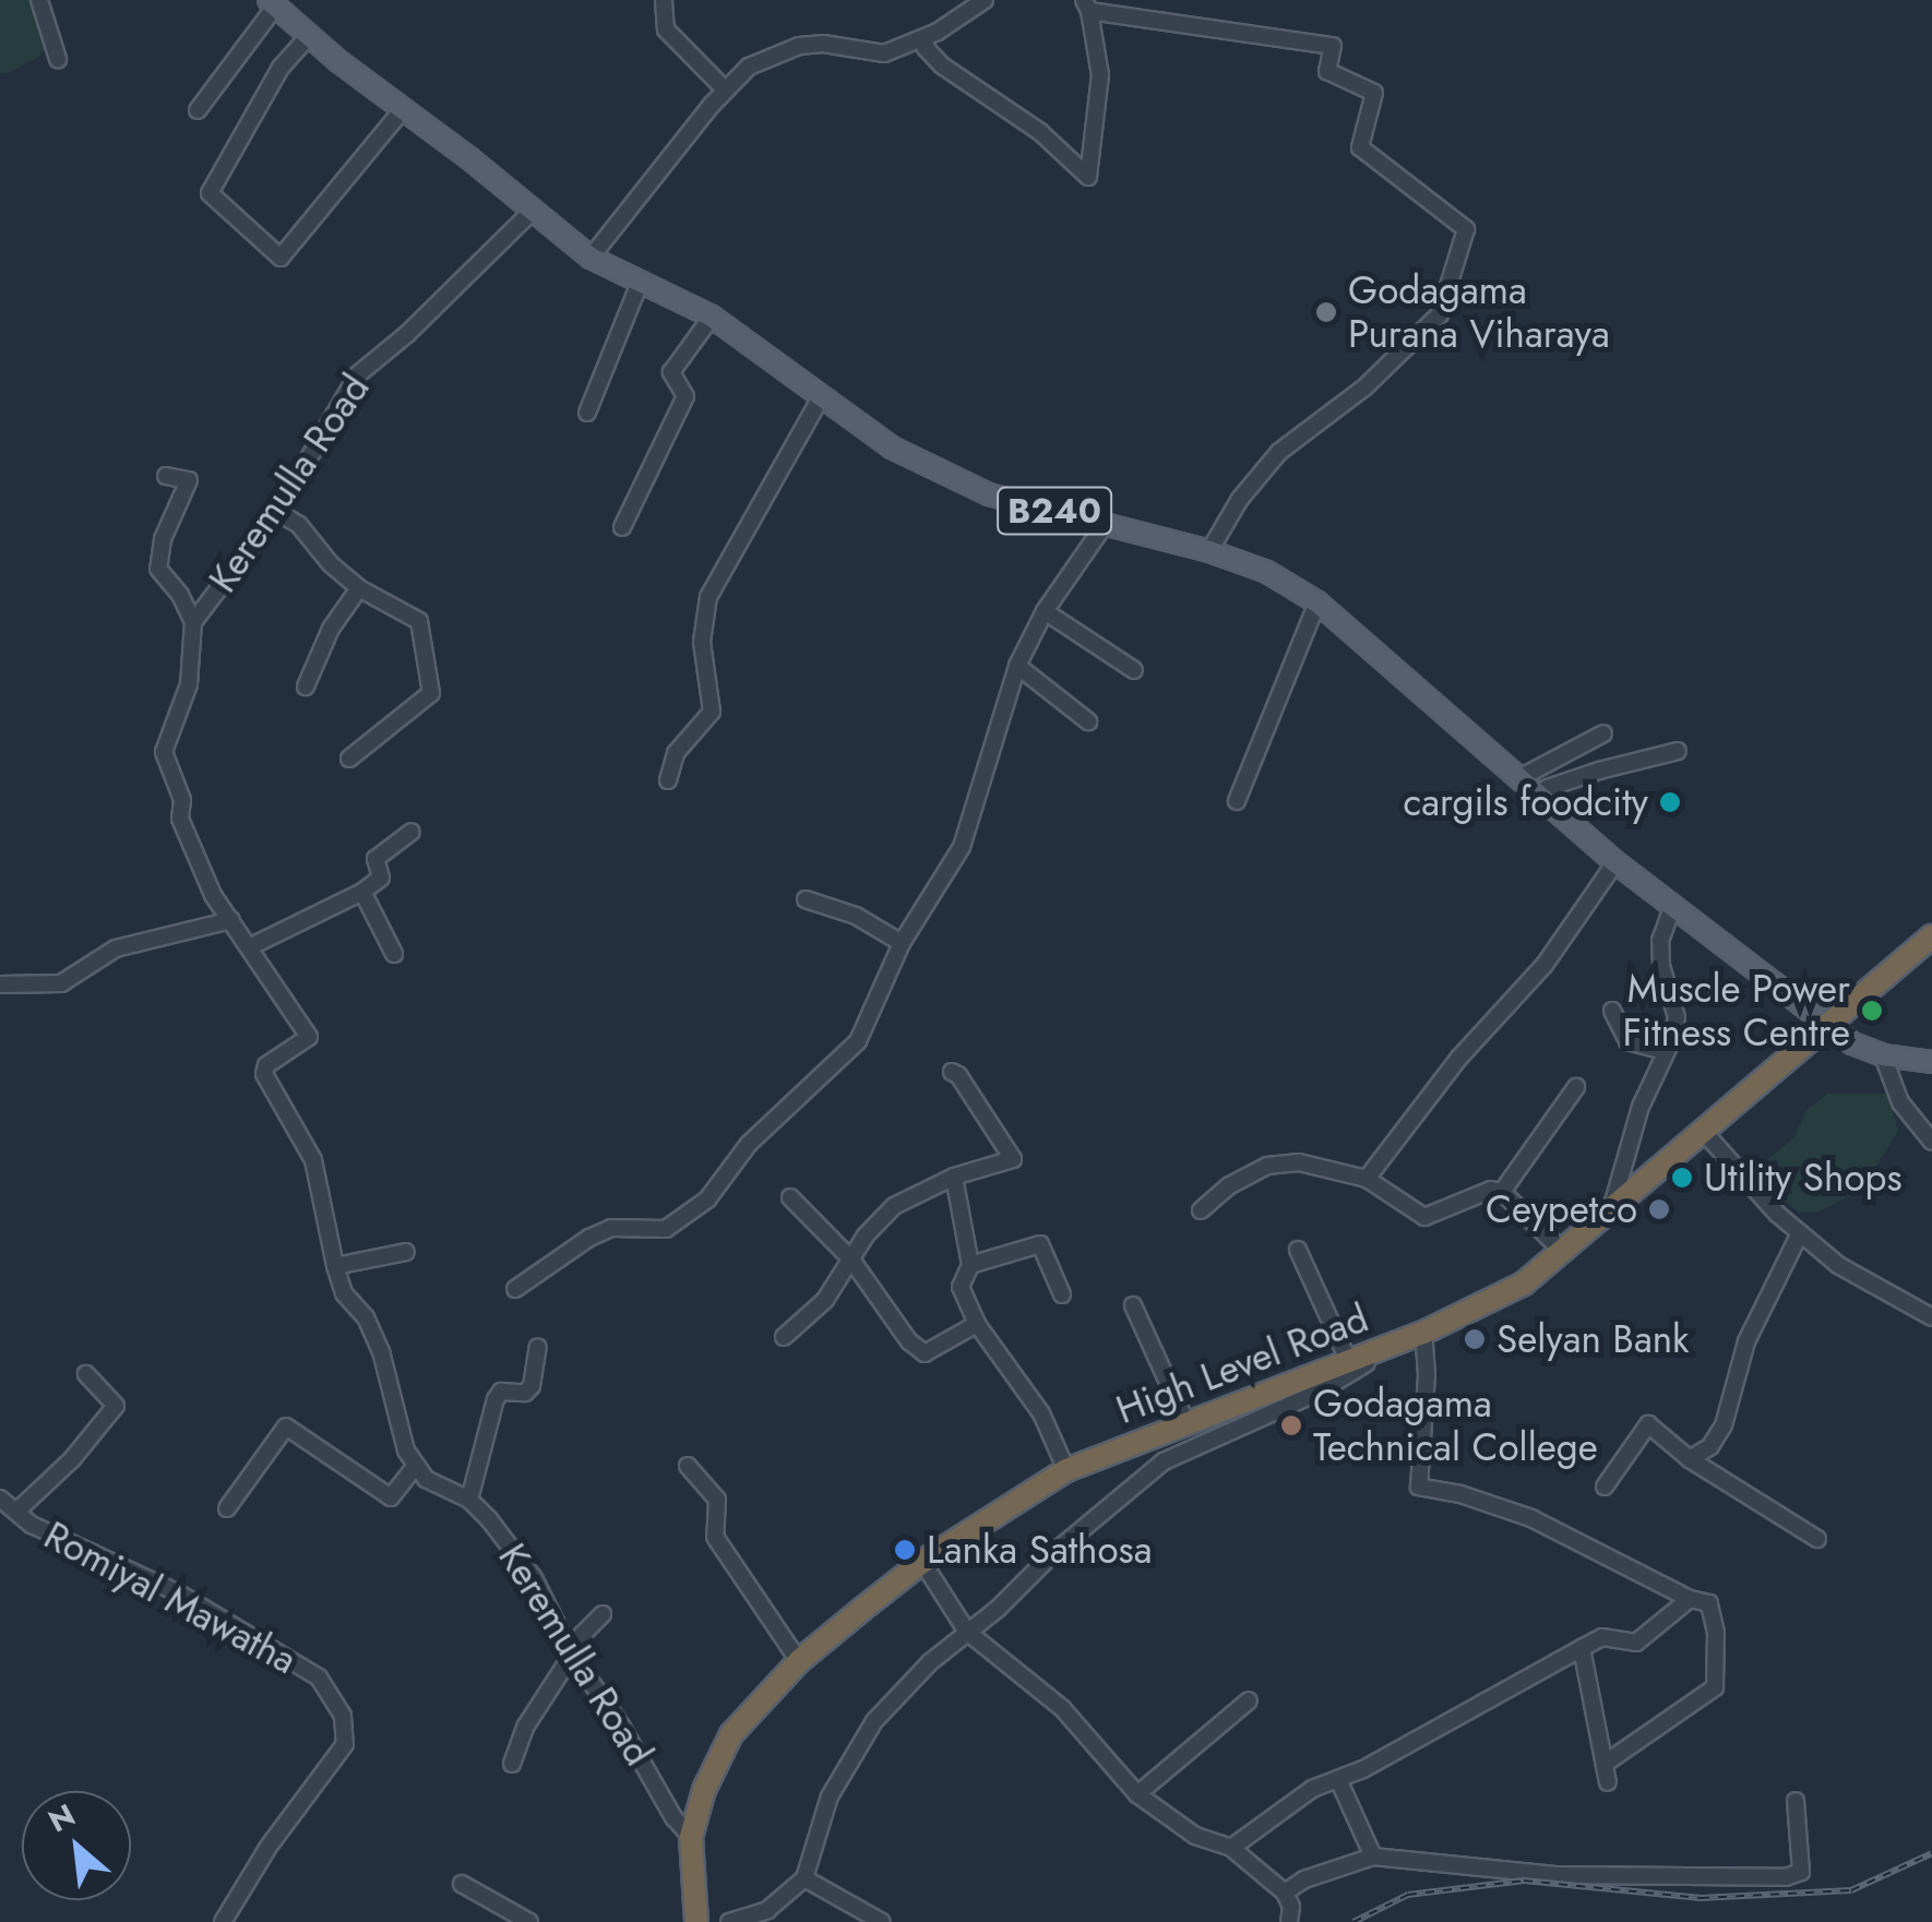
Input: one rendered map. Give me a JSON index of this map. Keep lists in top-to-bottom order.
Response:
{
  "streets": {
    "highway": ["High Level Road"],
    "main road": ["B240"],
    "street": ["Keremulla Road", "Romiyal Mawatha"]
  },
  "crossings": [
    ["Keremulla Road", "B240"],
    ["Keremulla Road", "High Level Road"],
    ["B240", "High Level Road"]
  ],
  "places": [
    "Godagama Purana Viharaya",
    "cargils foodcity",
    "Muscle Power Fitness Centre",
    "Utility Shops",
    "Ceypetco",
    "Selyan Bank",
    "Godagama Technical College",
    "Lanka Sathosa"
  ],
  "north": "top left"
}
